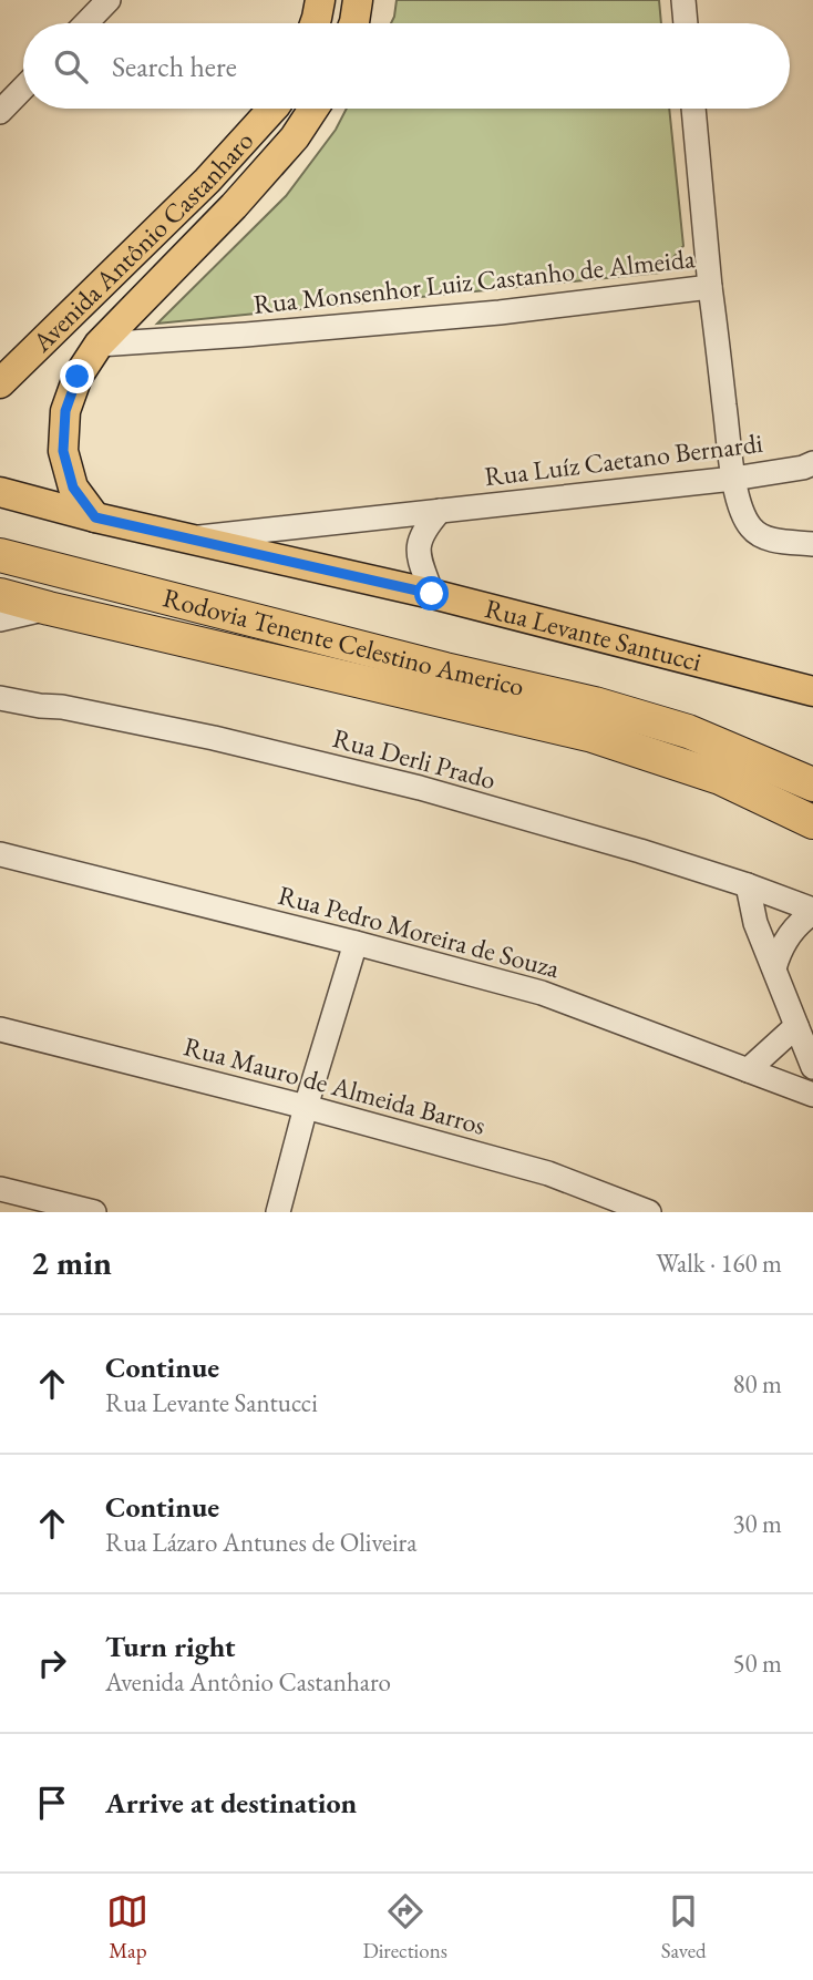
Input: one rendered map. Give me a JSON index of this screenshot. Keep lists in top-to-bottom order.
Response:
{
  "streets": {
    "highway": ["Rodovia Tenente Celestino Americo"],
    "main road": ["Avenida Antônio Castanharo", "Rua Levante Santucci"],
    "street": [
      "Rua Monsenhor Luiz Castanho de Almeida",
      "Rua Luíz Caetano Bernardi",
      "Rua Derli Prado",
      "Rua Pedro Moreira de Souza",
      "Rua Mauro de Almeida Barros"
    ]
  },
  "crossings": [
    ["Avenida Antônio Castanharo", "Rua Monsenhor Luiz Castanho de Almeida"],
    ["Avenida Antônio Castanharo", "Rua Levante Santucci"],
    ["Rua Luíz Caetano Bernardi", "Rua Levante Santucci"]
  ],
  "page": {
    "search": "Search here",
    "heading": ["2 min", "Walk · 160 m"],
    "list": [
      ["Continue", "Rua Levante Santucci", "80 m"],
      ["Continue", "Rua Lázaro Antunes de Oliveira", "30 m"],
      ["Turn right", "Avenida Antônio Castanharo", "50 m"],
      "Arrive at destination"
    ],
    "nav": ["Map", "Directions", "Saved"]
  }
}
